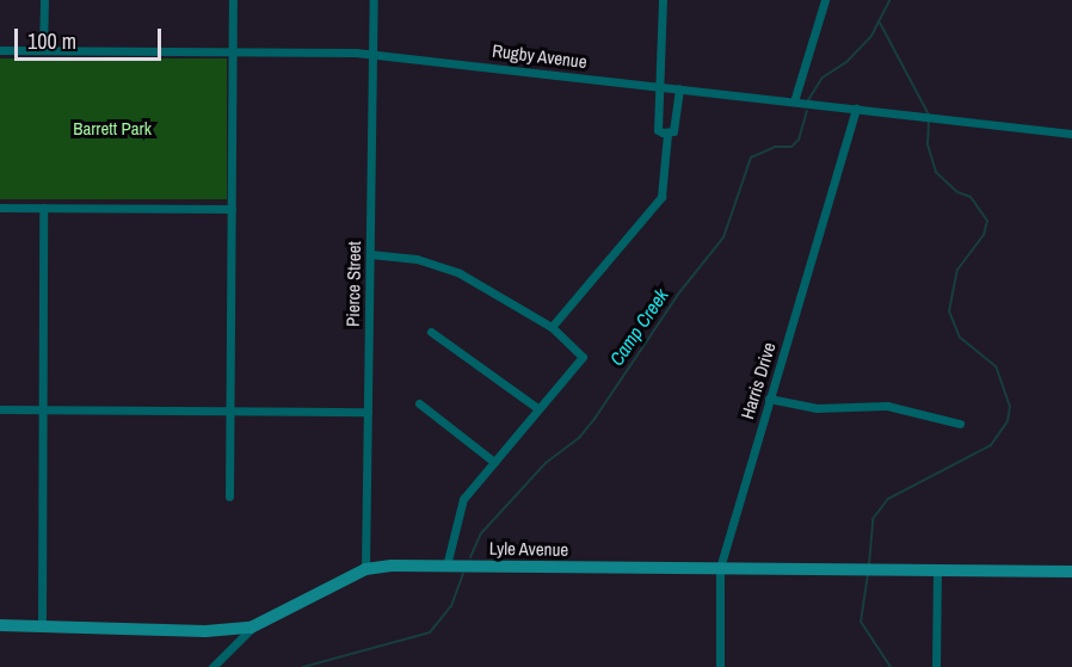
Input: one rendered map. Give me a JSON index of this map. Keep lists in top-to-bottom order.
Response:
{
  "streets": {
    "street": [
      "Rugby Avenue",
      "Pierce Street",
      "Harris Drive",
      "Lyle Avenue"
    ]
  },
  "crossings": [
    ["Rugby Avenue", "Pierce Street"],
    ["Rugby Avenue", "Harris Drive"],
    ["Pierce Street", "Lyle Avenue"],
    ["Harris Drive", "Lyle Avenue"]
  ],
  "water": ["Camp Creek"],
  "parks": ["Barrett Park"],
  "scale_bar": "100 m"
}
